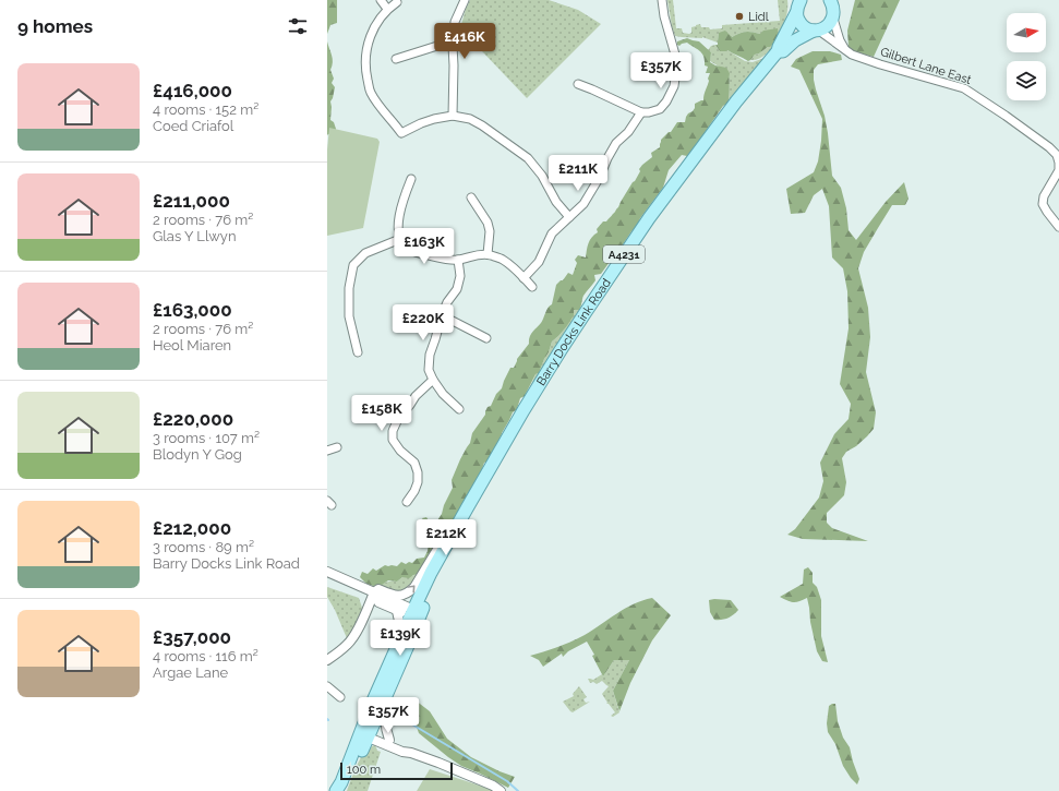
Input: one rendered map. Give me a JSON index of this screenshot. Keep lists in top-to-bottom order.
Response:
{
  "streets": {
    "main road": ["A4231", "Barry Docks Link Road"],
    "street": ["Gilbert Lane East"]
  },
  "crossings": [
    ["Gilbert Lane East", "A4231"],
    ["Gilbert Lane East", "Barry Docks Link Road"],
    ["A4231", "Barry Docks Link Road"]
  ],
  "places": ["Lidl"],
  "scale_bar": "100 m",
  "north": "right",
  "page": {
    "heading": "9 homes",
    "price": [
      "£416K",
      "£357K",
      "£211K",
      "£163K",
      "£220K",
      "£158K",
      "£212K",
      "£139K",
      "£357K"
    ],
    "list": [
      {
        "name": "£416,000",
        "note": "4 rooms · 152 m² · Coed Criafol"
      },
      {
        "name": "£211,000",
        "note": "2 rooms · 76 m² · Glas Y Llwyn"
      },
      {
        "name": "£163,000",
        "note": "2 rooms · 76 m² · Heol Miaren"
      },
      {
        "name": "£220,000",
        "note": "3 rooms · 107 m² · Blodyn Y Gog"
      },
      {
        "name": "£212,000",
        "note": "3 rooms · 89 m² · Barry Docks Link Road"
      },
      {
        "name": "£357,000",
        "note": "4 rooms · 116 m² · Argae Lane"
      }
    ],
    "scale": "100 m"
  }
}
